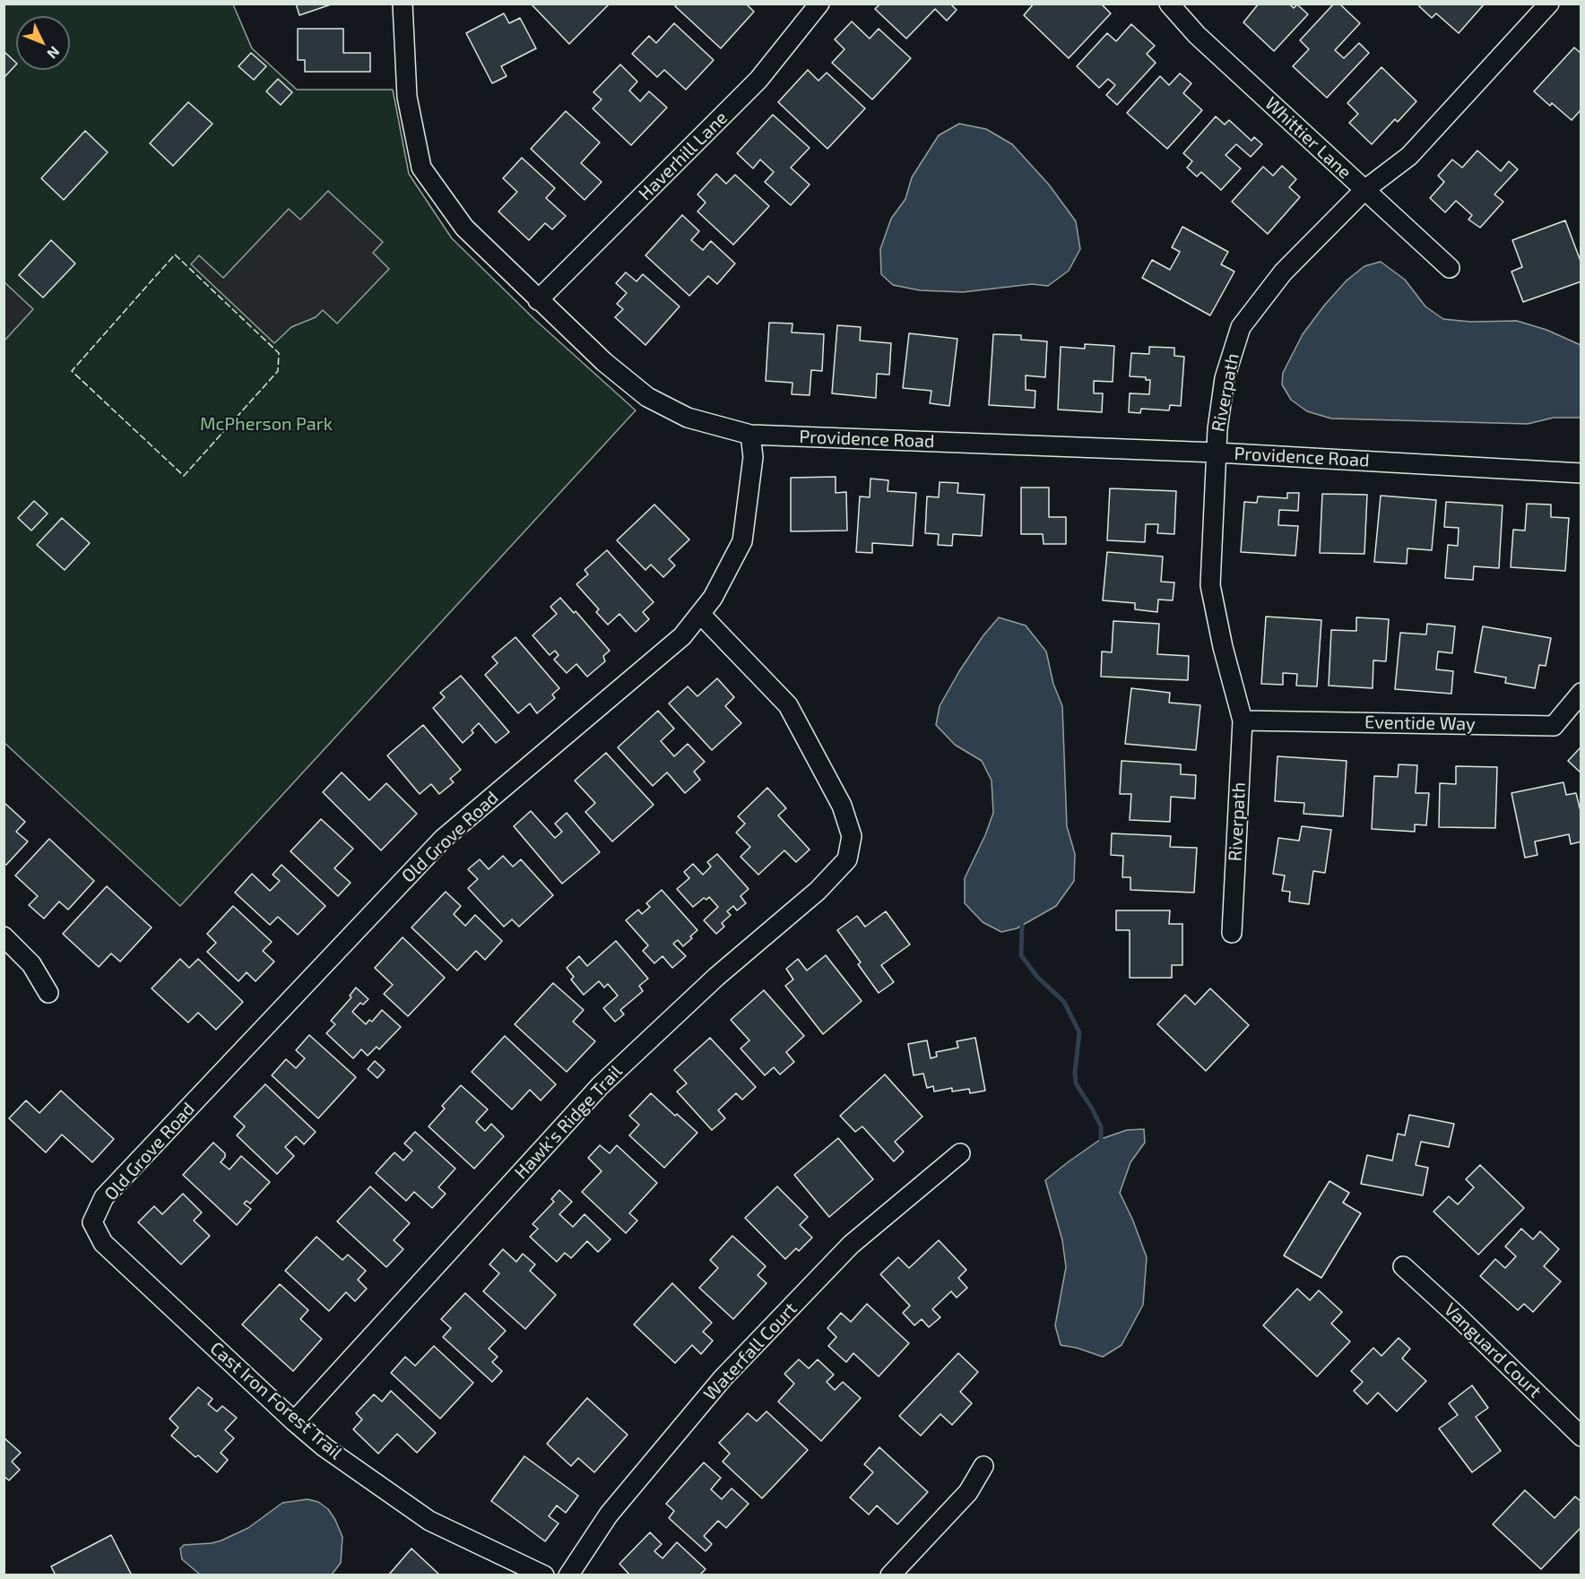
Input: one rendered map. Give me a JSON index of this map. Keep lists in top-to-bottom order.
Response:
{
  "streets": {
    "street": [
      "Whittier Lane",
      "Haverhill Lane",
      "Riverpath",
      "Providence Road",
      "Eventide Way",
      "Old Grove Road",
      "Hawk's Ridge Trail",
      "Vanguard Court",
      "Waterfall Court",
      "Cast Iron Forest Trail"
    ]
  },
  "crossings": [
    ["Whittier Lane", "Riverpath"],
    ["Haverhill Lane", "Providence Road"],
    ["Riverpath", "Providence Road"],
    ["Riverpath", "Eventide Way"],
    ["Providence Road", "Old Grove Road"],
    ["Old Grove Road", "Hawk's Ridge Trail"],
    ["Old Grove Road", "Cast Iron Forest Trail"],
    ["Hawk's Ridge Trail", "Cast Iron Forest Trail"]
  ],
  "parks": ["McPherson Park"],
  "north": "bottom right"
}
